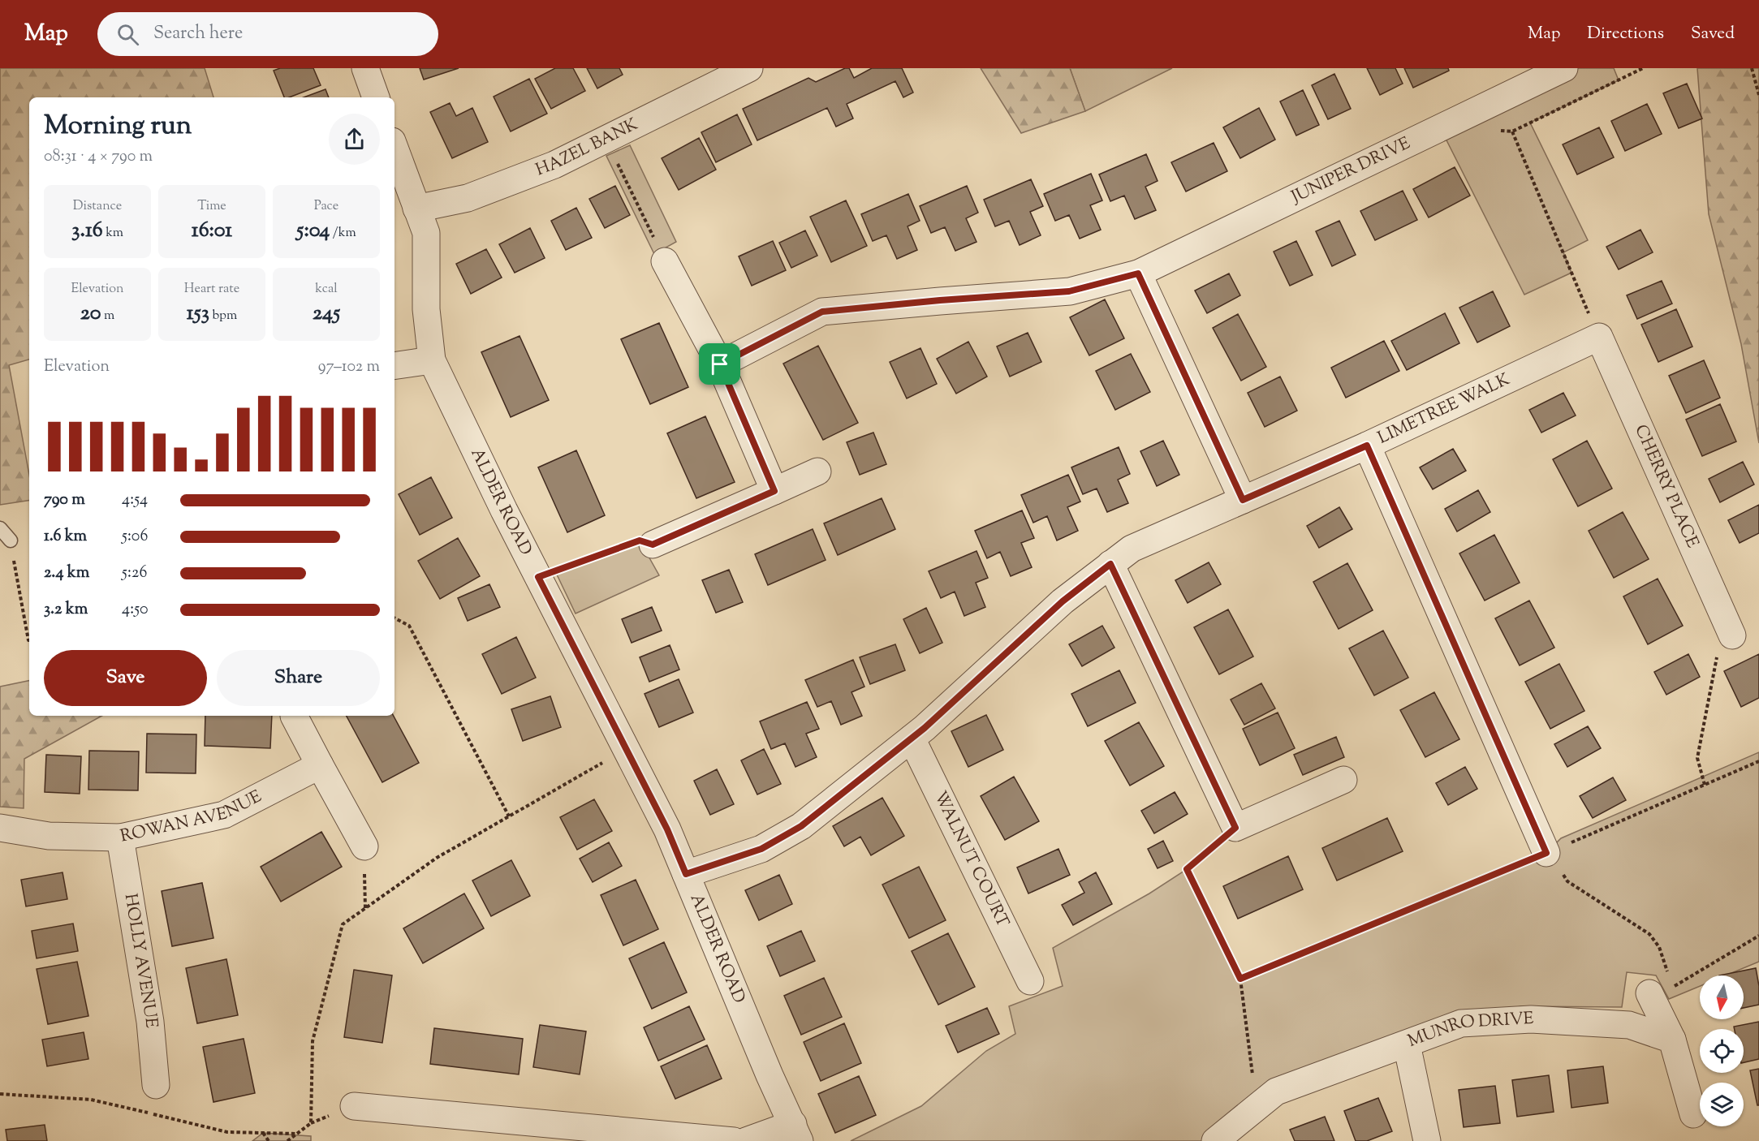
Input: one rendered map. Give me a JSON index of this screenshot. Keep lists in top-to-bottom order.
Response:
{
  "streets": {
    "street": [
      "HAZEL BANK",
      "JUNIPER DRIVE",
      "LIMETREE WALK",
      "CHERRY PLACE",
      "ALDER ROAD",
      "ROWAN AVENUE",
      "WALNUT COURT",
      "HOLLY AVENUE",
      "MUNRO DRIVE"
    ]
  },
  "crossings": [
    ["HAZEL BANK", "ALDER ROAD"],
    ["LIMETREE WALK", "CHERRY PLACE"],
    ["LIMETREE WALK", "ALDER ROAD"],
    ["LIMETREE WALK", "WALNUT COURT"],
    ["ROWAN AVENUE", "HOLLY AVENUE"]
  ],
  "north": "bottom",
  "page": {
    "header": "Map",
    "search": "Search here",
    "nav": ["Map", "Directions", "Saved"],
    "heading": ["Morning run", "08:31 · 4 × 790 m"],
    "stats": [
      ["Distance", "3.16 km"],
      ["Time", "16:01"],
      ["Pace", "5:04 /km"],
      ["Elevation", "20 m"],
      ["Heart rate", "153 bpm"],
      ["kcal", "245"]
    ],
    "chart": ["Elevation", "97–102 m"],
    "list": [
      {
        "name": "790 m",
        "note": "4:54"
      },
      {
        "name": "1.6 km",
        "note": "5:06"
      },
      {
        "name": "2.4 km",
        "note": "5:26"
      },
      {
        "name": "3.2 km",
        "note": "4:50"
      }
    ],
    "buttons": ["Save", "Share"]
  }
}
